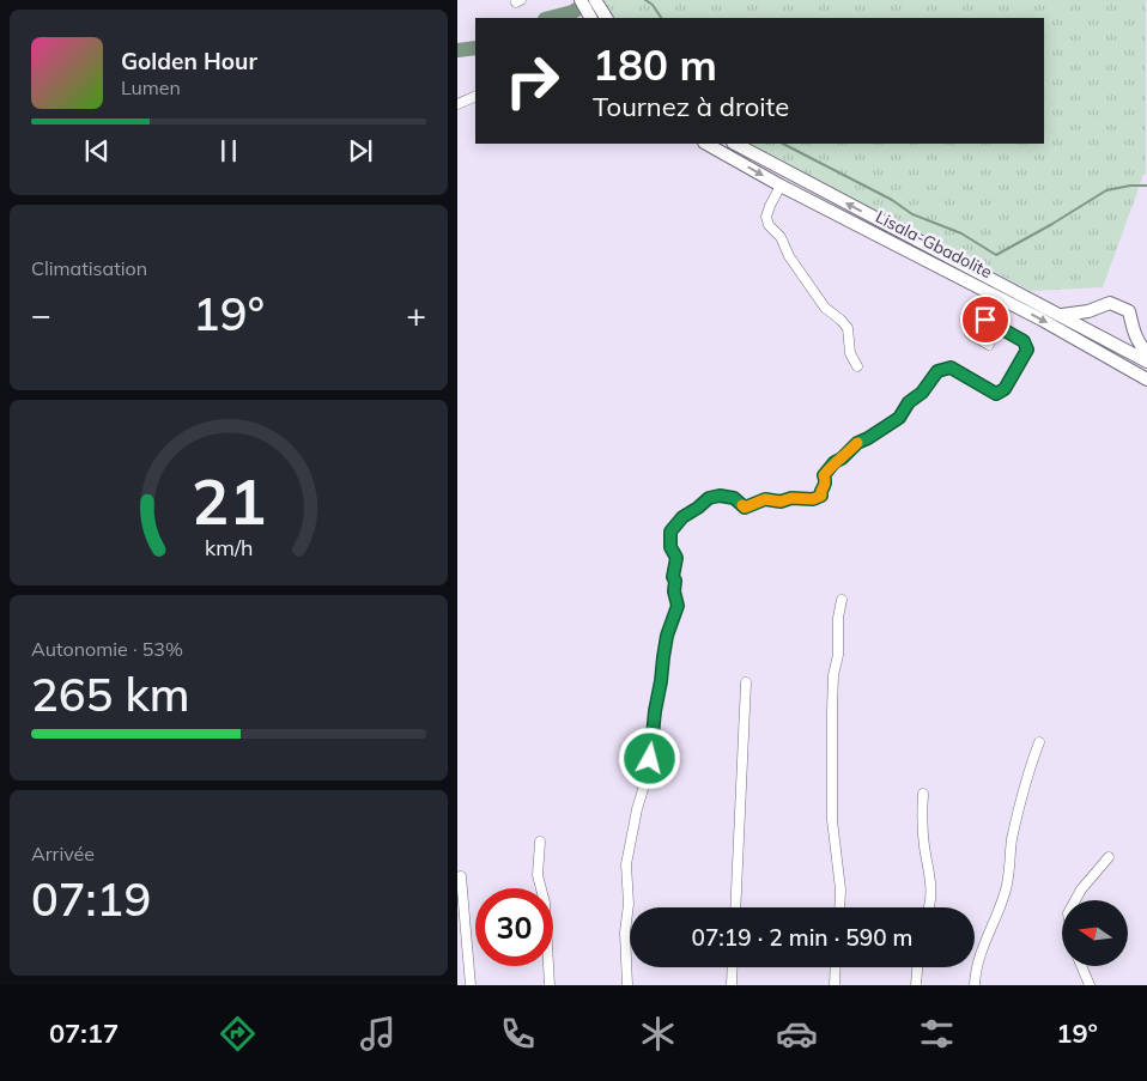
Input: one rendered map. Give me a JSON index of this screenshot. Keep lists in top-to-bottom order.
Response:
{
  "streets": {
    "main road": ["Lisala-Gbadolite"]
  },
  "north": "left",
  "page": {
    "turn": ["180 m", "Tournez à droite"],
    "song": ["Golden Hour", "Lumen"],
    "tile": [
      "Climatisation",
      ["Autonomie · 53%", "265 km"],
      ["Arrivée", "07:19"]
    ],
    "heat": ["−", "19°", "+"],
    "limit": "30",
    "trip": "07:19 · 2 min · 590 m",
    "tabs": ["07:17", "19°"],
    "gauge": ["21", "km/h"]
  }
}
